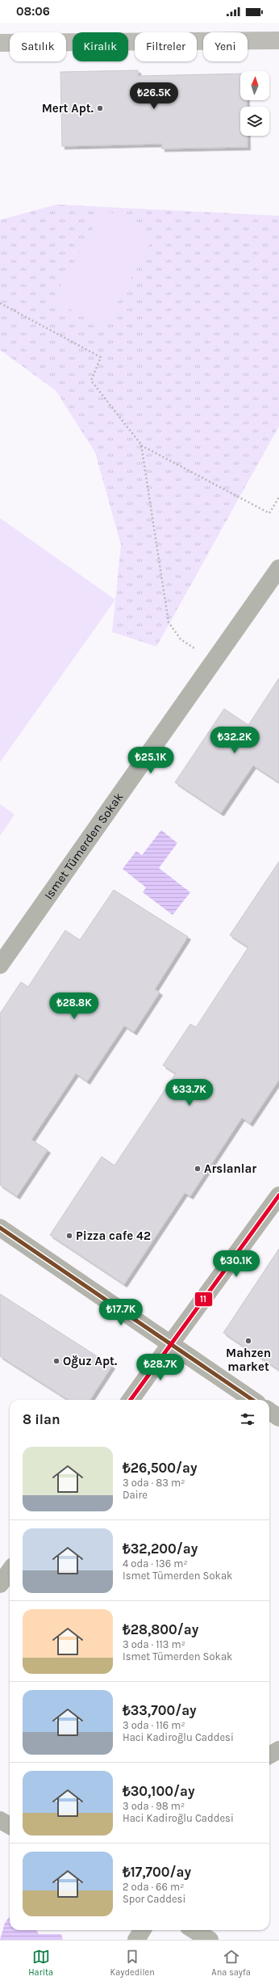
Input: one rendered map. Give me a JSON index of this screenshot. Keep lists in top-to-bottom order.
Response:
{
  "streets": {
    "street": ["Ismet Tümerden Sokak"]
  },
  "places": [
    "Mert Apt.",
    "Arslanlar",
    "Pizza cafe 42",
    "Mahzen market",
    "Oğuz Apt."
  ],
  "lines": ["transit line 11"],
  "north": "top",
  "page": {
    "status": "08:06",
    "chip": [
      "Satılık",
      "Kiralık",
      "Filtreler",
      "Yeni"
    ],
    "price": [
      "₺26.5K",
      "₺32.2K",
      "₺25.1K",
      "₺28.8K",
      "₺33.7K",
      "₺30.1K",
      "₺17.7K",
      "₺28.7K"
    ],
    "heading": "8 ilan",
    "list": [
      {
        "name": "₺26,500/ay",
        "note": "3 oda · 83 m² · Daire"
      },
      {
        "name": "₺32,200/ay",
        "note": "4 oda · 136 m² · Ismet Tümerden Sokak"
      },
      {
        "name": "₺28,800/ay",
        "note": "3 oda · 113 m² · Ismet Tümerden Sokak"
      },
      {
        "name": "₺33,700/ay",
        "note": "3 oda · 116 m² · Haci Kadiroğlu Caddesi"
      },
      {
        "name": "₺30,100/ay",
        "note": "3 oda · 98 m² · Haci Kadiroğlu Caddesi"
      },
      {
        "name": "₺17,700/ay",
        "note": "2 oda · 66 m² · Spor Caddesi"
      }
    ],
    "tabs": ["Harita", "Kaydedilen", "Ana sayfa"]
  }
}
